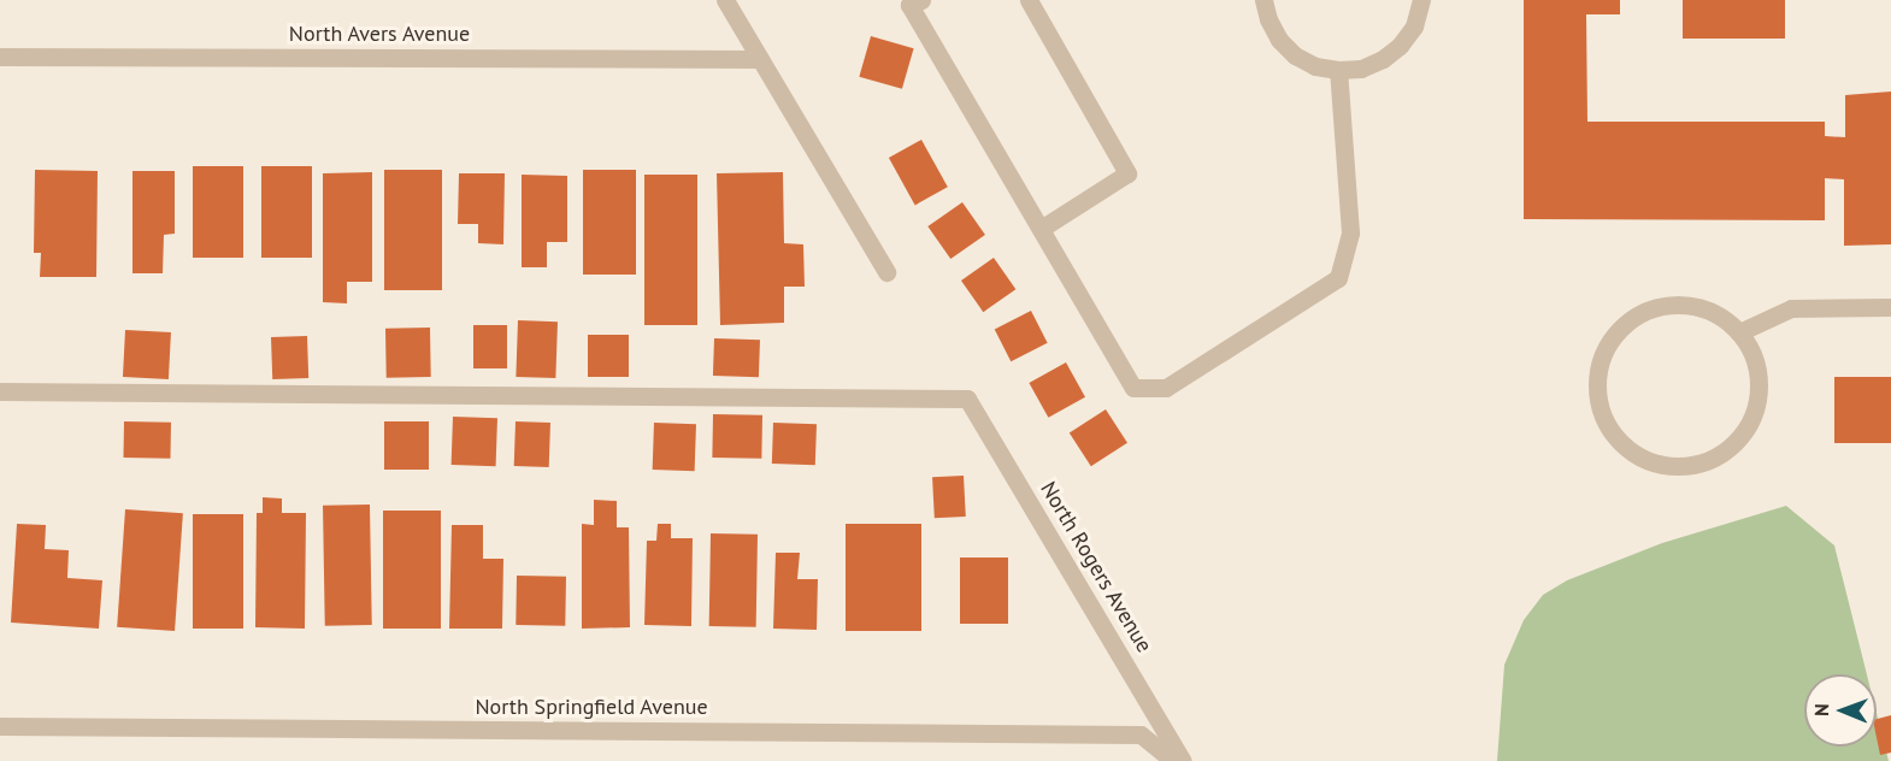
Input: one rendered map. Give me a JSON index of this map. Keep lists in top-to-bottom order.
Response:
{
  "streets": {
    "street": ["North Avers Avenue", "North Rogers Avenue", "North Springfield Avenue"]
  },
  "north": "left"
}
